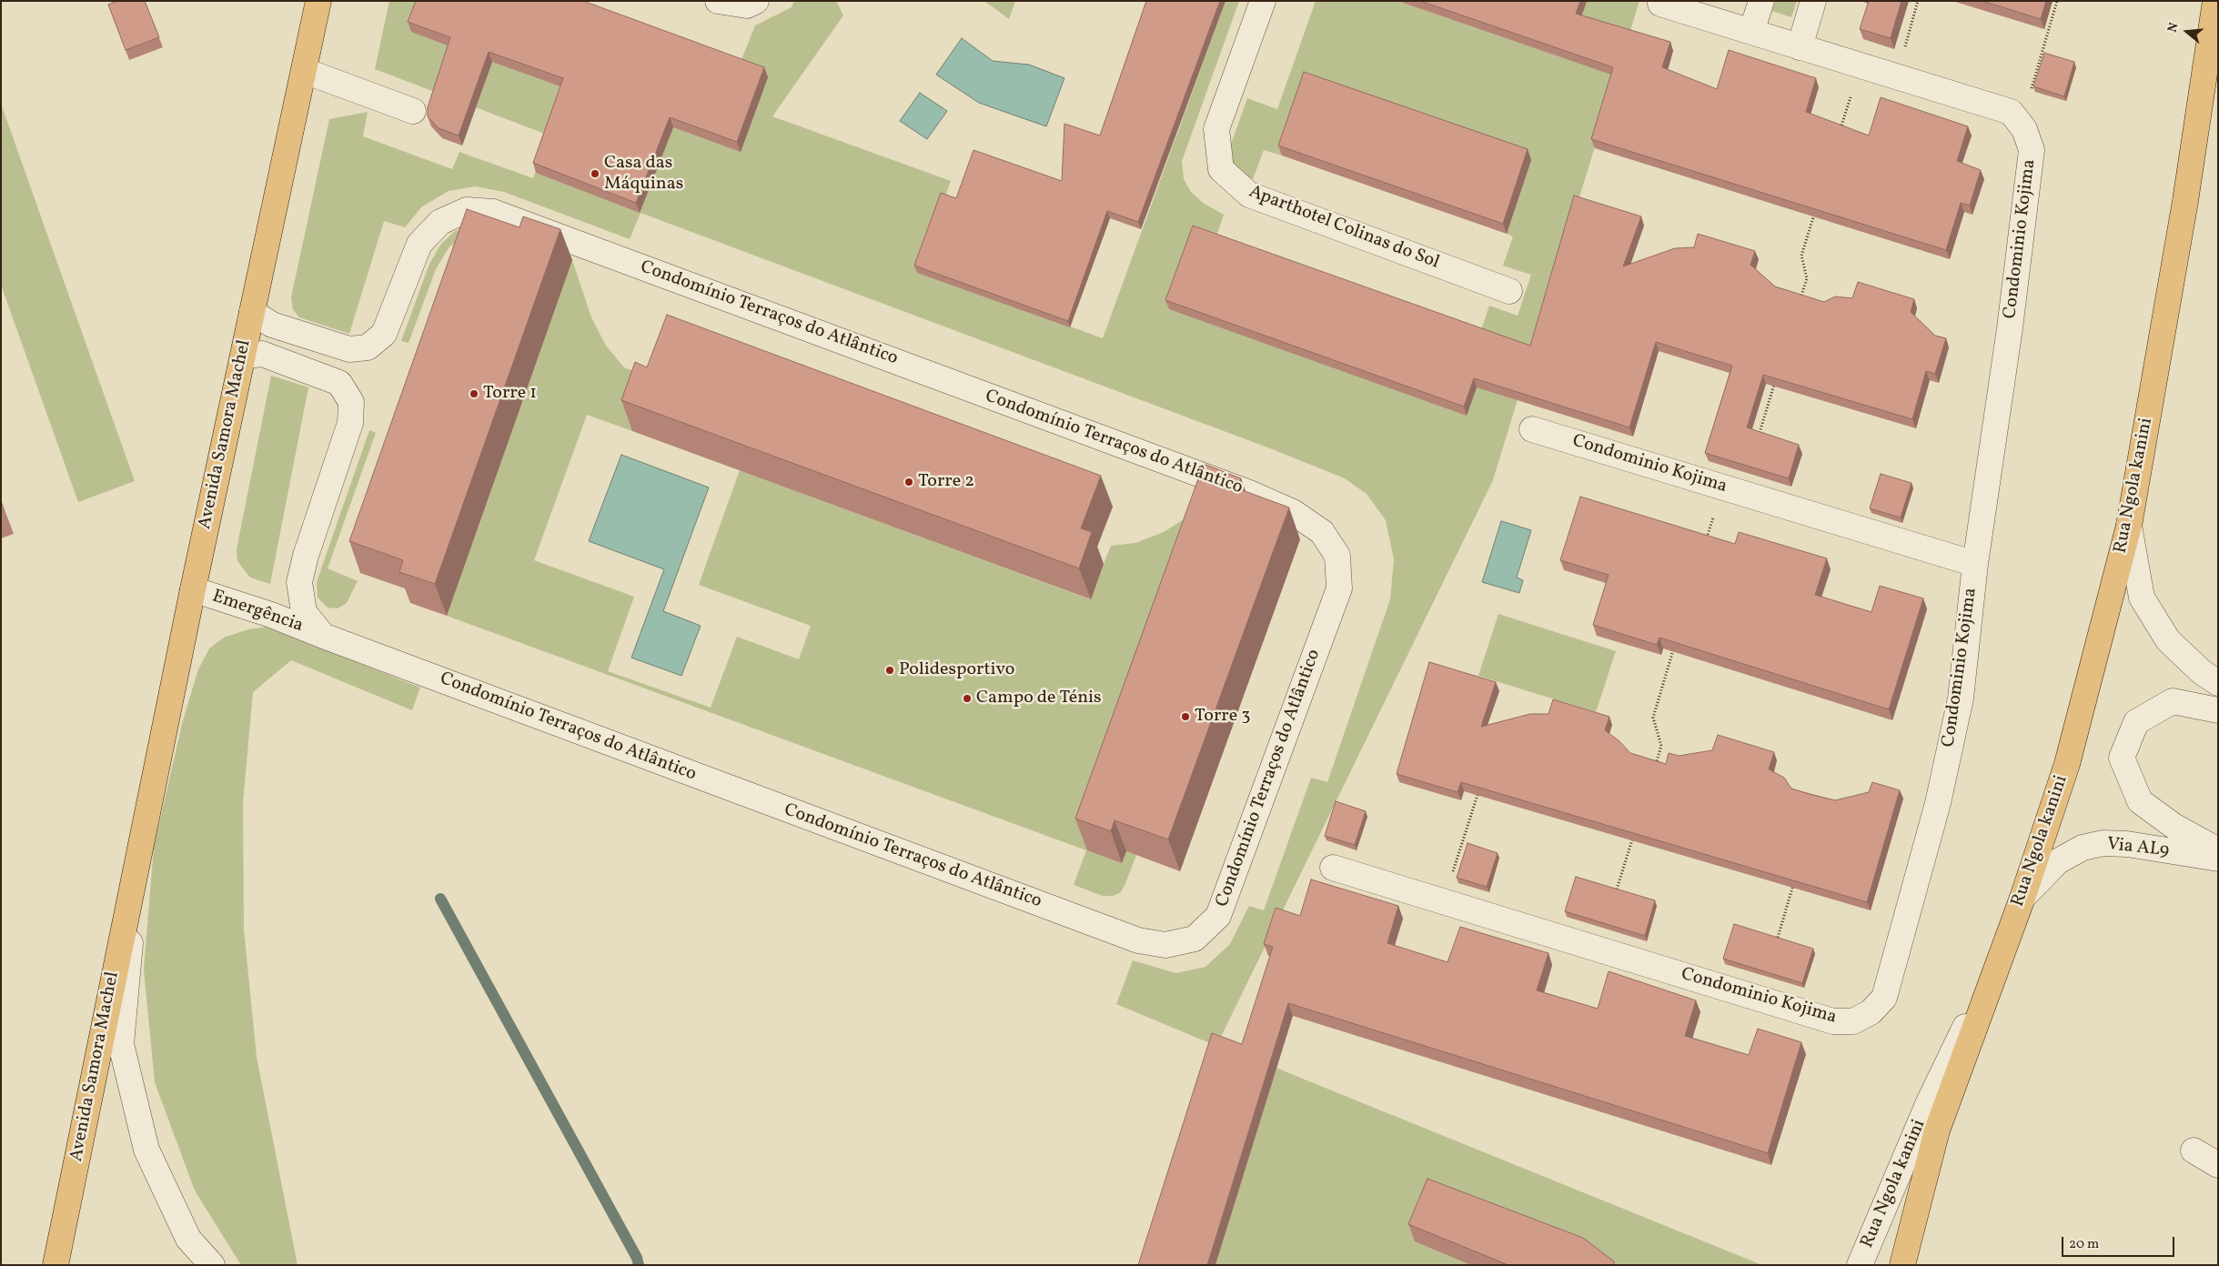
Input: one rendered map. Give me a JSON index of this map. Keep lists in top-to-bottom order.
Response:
{
  "streets": {
    "main road": ["Avenida Samora Machel", "Rua Ngola kanini"],
    "street": [
      "Aparthotel Colinas do Sol",
      "Condominio Kojima",
      "Condomínio Terraços do Atlântico",
      "Emergência",
      "Via AL9"
    ]
  },
  "crossings": [
    ["Condomínio Terraços do Atlântico", "Avenida Samora Machel"],
    ["Condomínio Terraços do Atlântico", "Emergência"],
    ["Avenida Samora Machel", "Emergência"],
    ["Rua Ngola kanini", "Via AL9"]
  ],
  "places": [
    "Casa das Máquinas",
    "Torre 1",
    "Torre 2",
    "Polidesportivo",
    "Campo de Ténis",
    "Torre 3"
  ],
  "scale_bar": "20 m",
  "north": "left"
}
